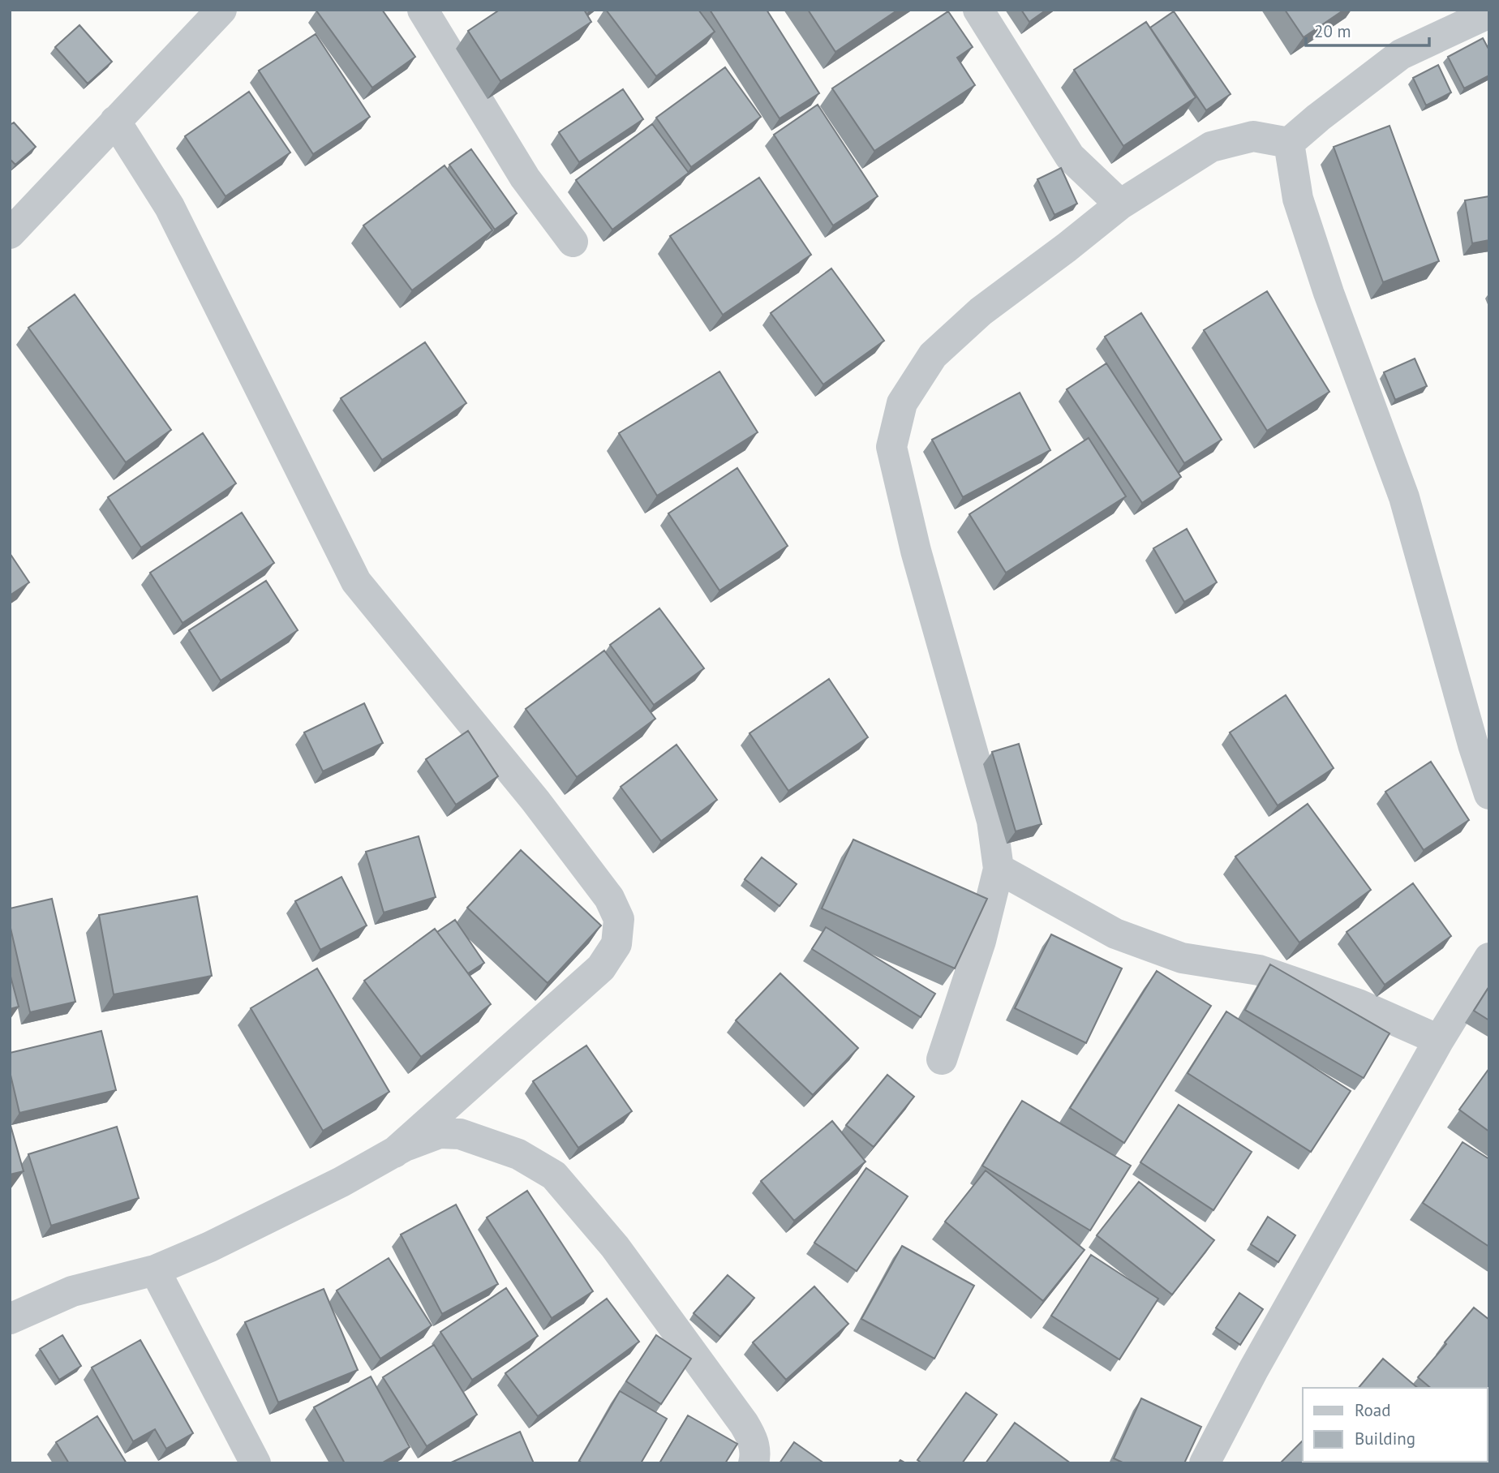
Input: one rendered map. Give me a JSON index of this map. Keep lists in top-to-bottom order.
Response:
{
  "legend": ["Road", "Building"],
  "scale_bar": "20 m"
}
